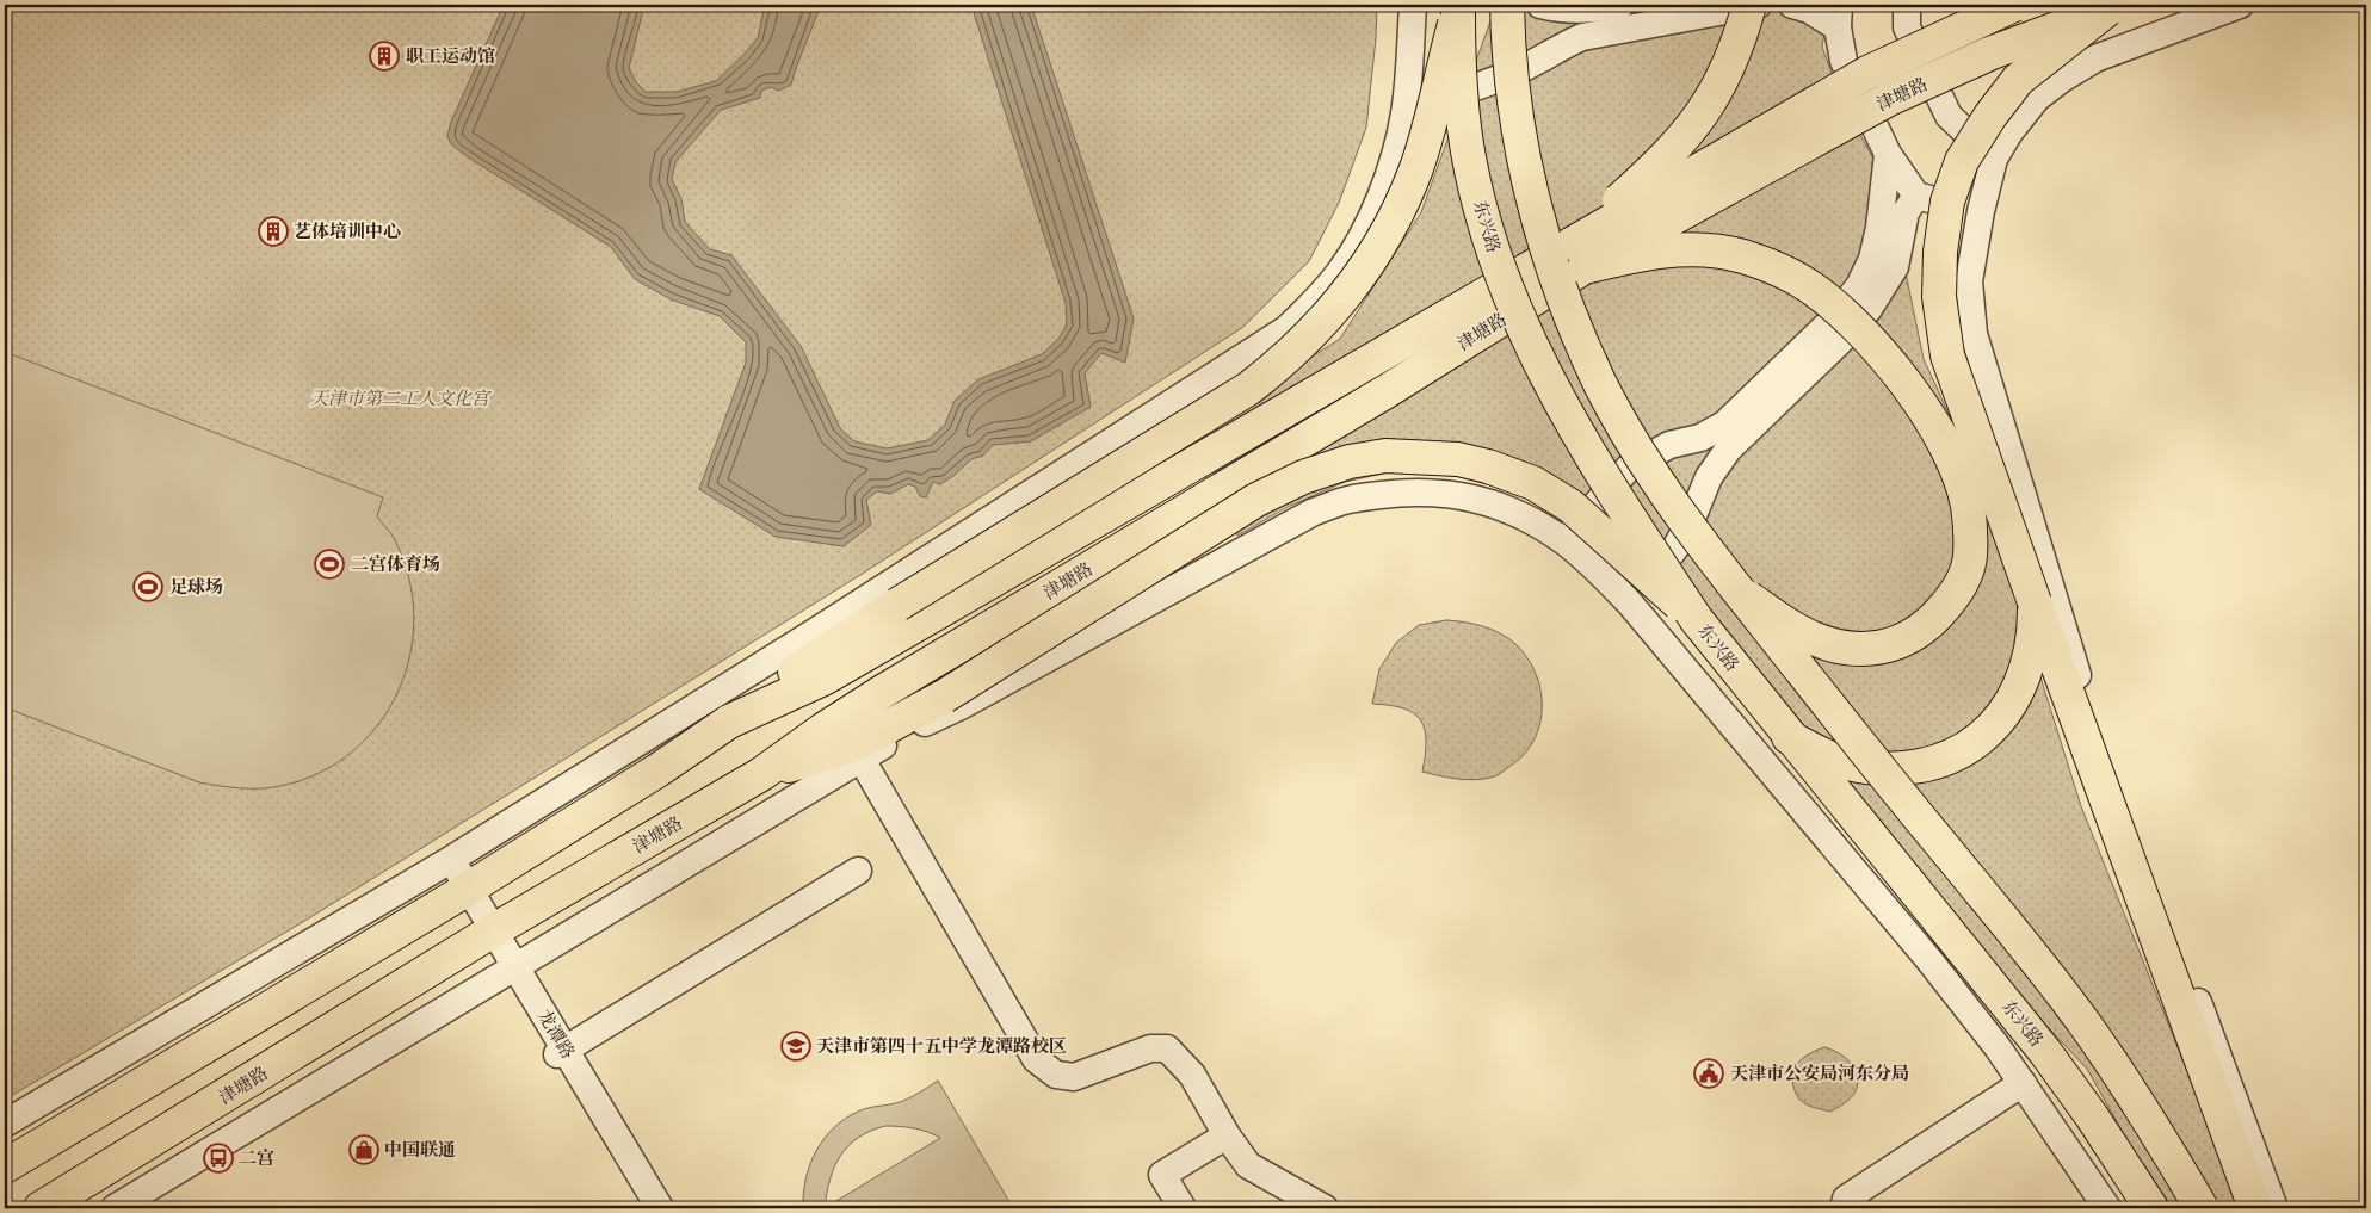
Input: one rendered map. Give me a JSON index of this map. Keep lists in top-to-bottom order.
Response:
{
  "streets": {
    "main road": ["津塘路", "东兴路"],
    "street": ["龙潭路"]
  },
  "crossings": [
    ["津塘路", "龙潭路"]
  ],
  "parks": ["天津市第二工人文化宫"],
  "places": {
    "building": ["职工运动馆", "艺体培训中心"],
    "sports": ["二宫体育场", "足球场"],
    "school or university": ["天津市第四十五中学龙潭路校区"],
    "public building": ["天津市公安局河东分局"],
    "shop": ["中国联通"],
    "bus stop": ["二宫"]
  }
}
